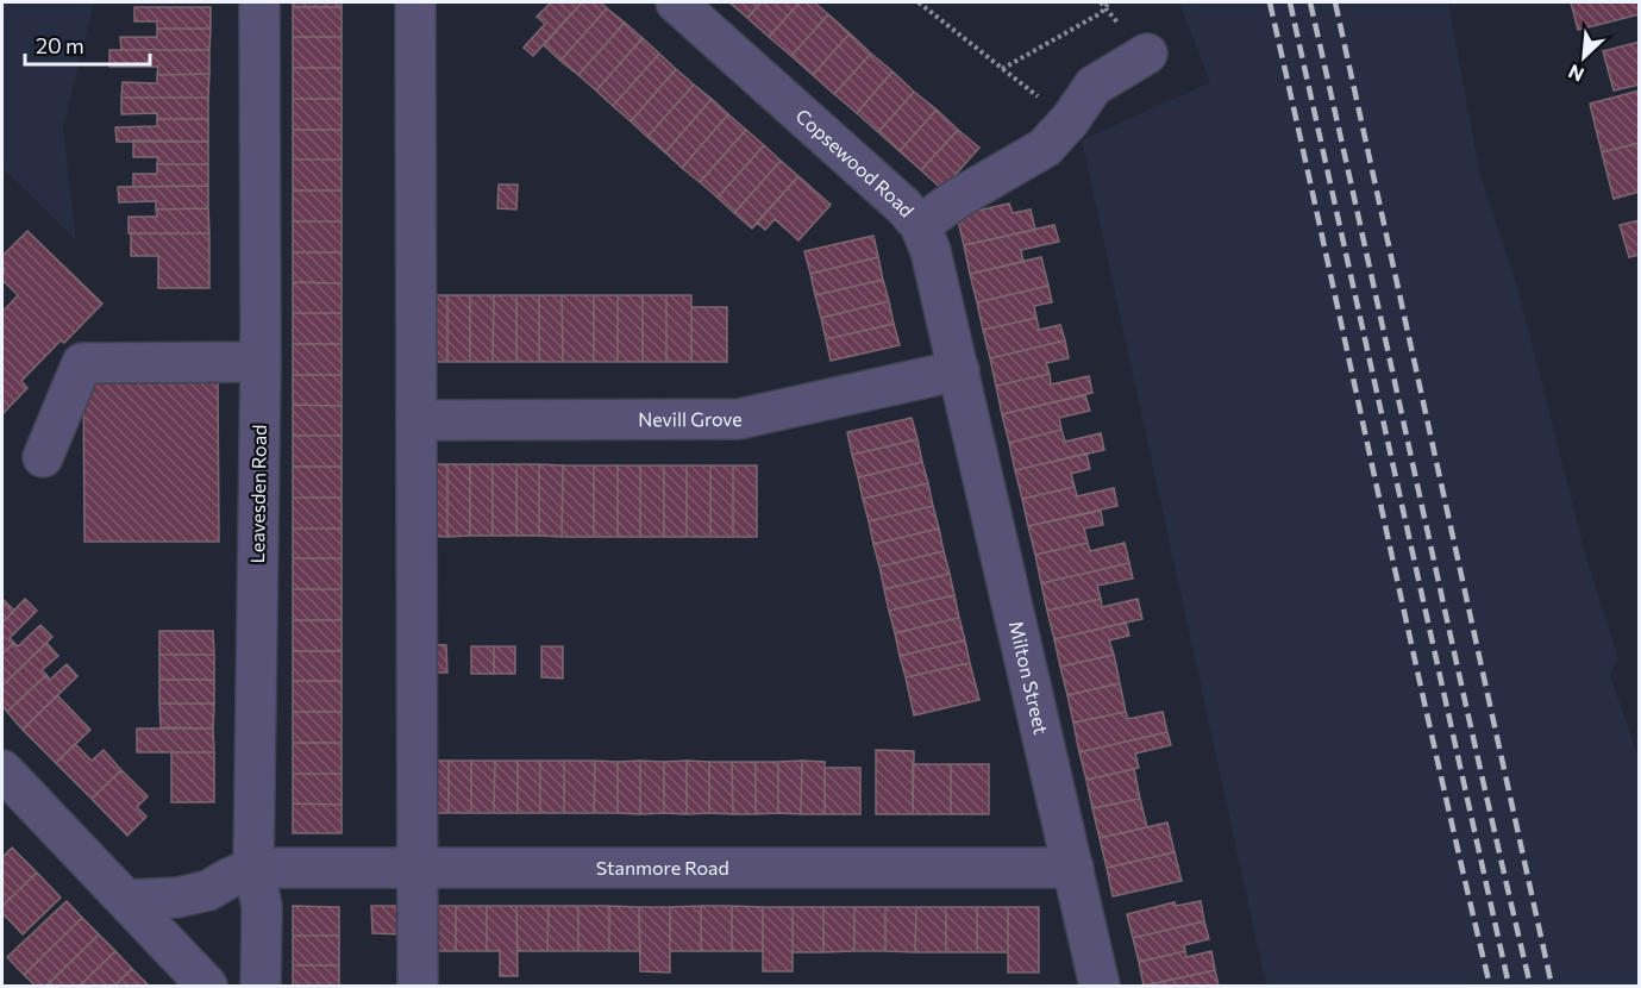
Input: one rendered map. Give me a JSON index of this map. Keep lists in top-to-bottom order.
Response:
{
  "streets": {
    "street": [
      "Copsewood Road",
      "Nevill Grove",
      "Leavesden Road",
      "Milton Street",
      "Stanmore Road"
    ]
  },
  "crossings": [
    ["Copsewood Road", "Nevill Grove"],
    ["Copsewood Road", "Milton Street"],
    ["Nevill Grove", "Milton Street"],
    ["Leavesden Road", "Stanmore Road"],
    ["Milton Street", "Stanmore Road"]
  ],
  "scale_bar": "20 m",
  "north": "bottom left"
}
